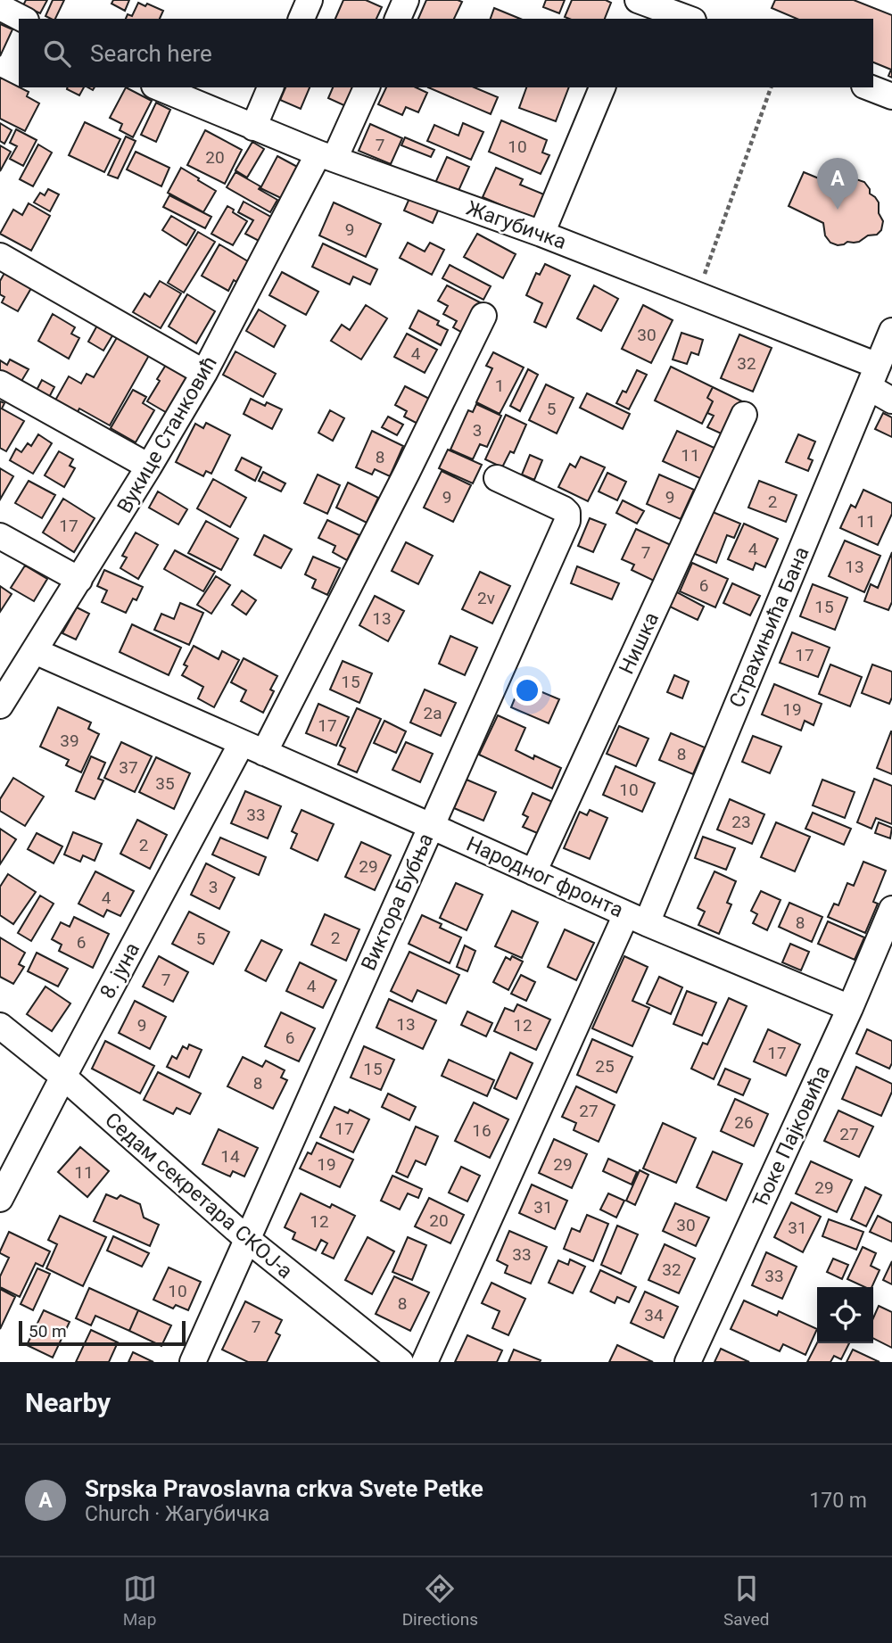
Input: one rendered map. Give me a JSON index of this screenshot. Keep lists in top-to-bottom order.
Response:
{
  "streets": {
    "street": [
      "Жагубичка",
      "Вукице Станковић",
      "Страхињића Бана",
      "Нишка",
      "Народног фронта",
      "Виктора Бубња",
      "8. јуна",
      "Ђоке Пајковића",
      "Седам секретара СКОЈ-а"
    ]
  },
  "crossings": [
    ["Жагубичка", "Вукице Станковић"],
    ["Жагубичка", "Страхињића Бана"],
    ["Вукице Станковић", "Народног фронта"],
    ["Страхињића Бана", "Народног фронта"],
    ["Нишка", "Народног фронта"],
    ["Народног фронта", "Виктора Бубња"],
    ["Народног фронта", "8. јуна"],
    ["Народног фронта", "Ђоке Пајковића"],
    ["Виктора Бубња", "Седам секретара СКОЈ-а"],
    ["8. јуна", "Седам секретара СКОЈ-а"]
  ],
  "house_numbers": [
    "7",
    "10",
    "20",
    "9",
    "30",
    "4",
    "32",
    "1",
    "5",
    "3",
    "11",
    "8",
    "9",
    "9",
    "2",
    "11",
    "17",
    "4",
    "7",
    "13",
    "6",
    "2v",
    "15",
    "13",
    "17",
    "15",
    "19",
    "2a",
    "17",
    "39",
    "8",
    "37",
    "35",
    "10",
    "33",
    "23",
    "2",
    "29",
    "3",
    "4",
    "8",
    "2",
    "5",
    "6",
    "7",
    "4",
    "13",
    "9",
    "12",
    "6",
    "17",
    "25",
    "15",
    "8",
    "27",
    "26",
    "17",
    "16",
    "27",
    "14",
    "19",
    "29",
    "11",
    "29",
    "31",
    "20",
    "12",
    "30",
    "31",
    "33",
    "32",
    "33",
    "10",
    "8",
    "34",
    "7"
  ],
  "scale_bar": "50 m",
  "page": {
    "search": "Search here",
    "pins": "A",
    "scale": "50 m",
    "heading": "Nearby",
    "list": [
      {
        "mark": "A",
        "name": "Srpska Pravoslavna crkva Svete Petke",
        "note": "Church · Жагубичка",
        "value": "170 m"
      }
    ],
    "nav": ["Map", "Directions", "Saved"]
  }
}
